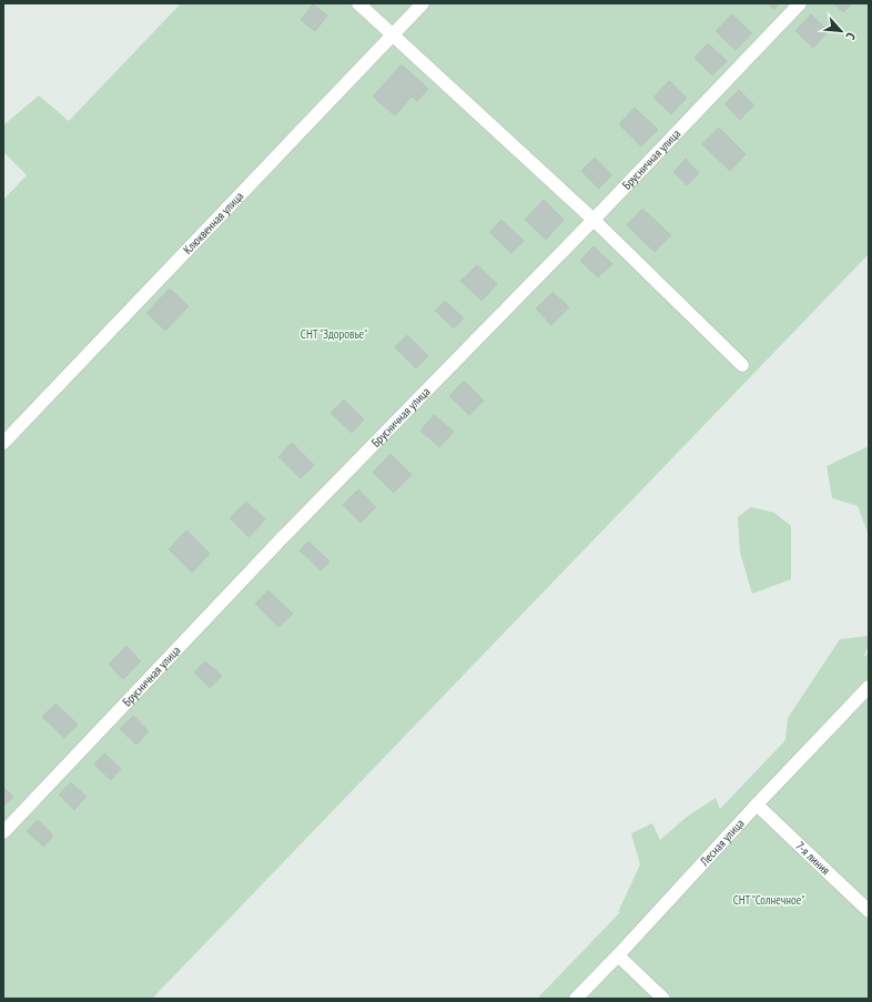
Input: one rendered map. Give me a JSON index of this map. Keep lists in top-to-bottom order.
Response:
{
  "streets": {
    "street": [
      "Брусничная улица",
      "Клюквенная улица",
      "Лесная улица",
      "7-я линия"
    ]
  },
  "crossings": [
    ["Лесная улица", "7-я линия"]
  ],
  "parks": ["СНТ \"Здоровье\"", "СНТ \"Солнечное\""],
  "north": "bottom right"
}
